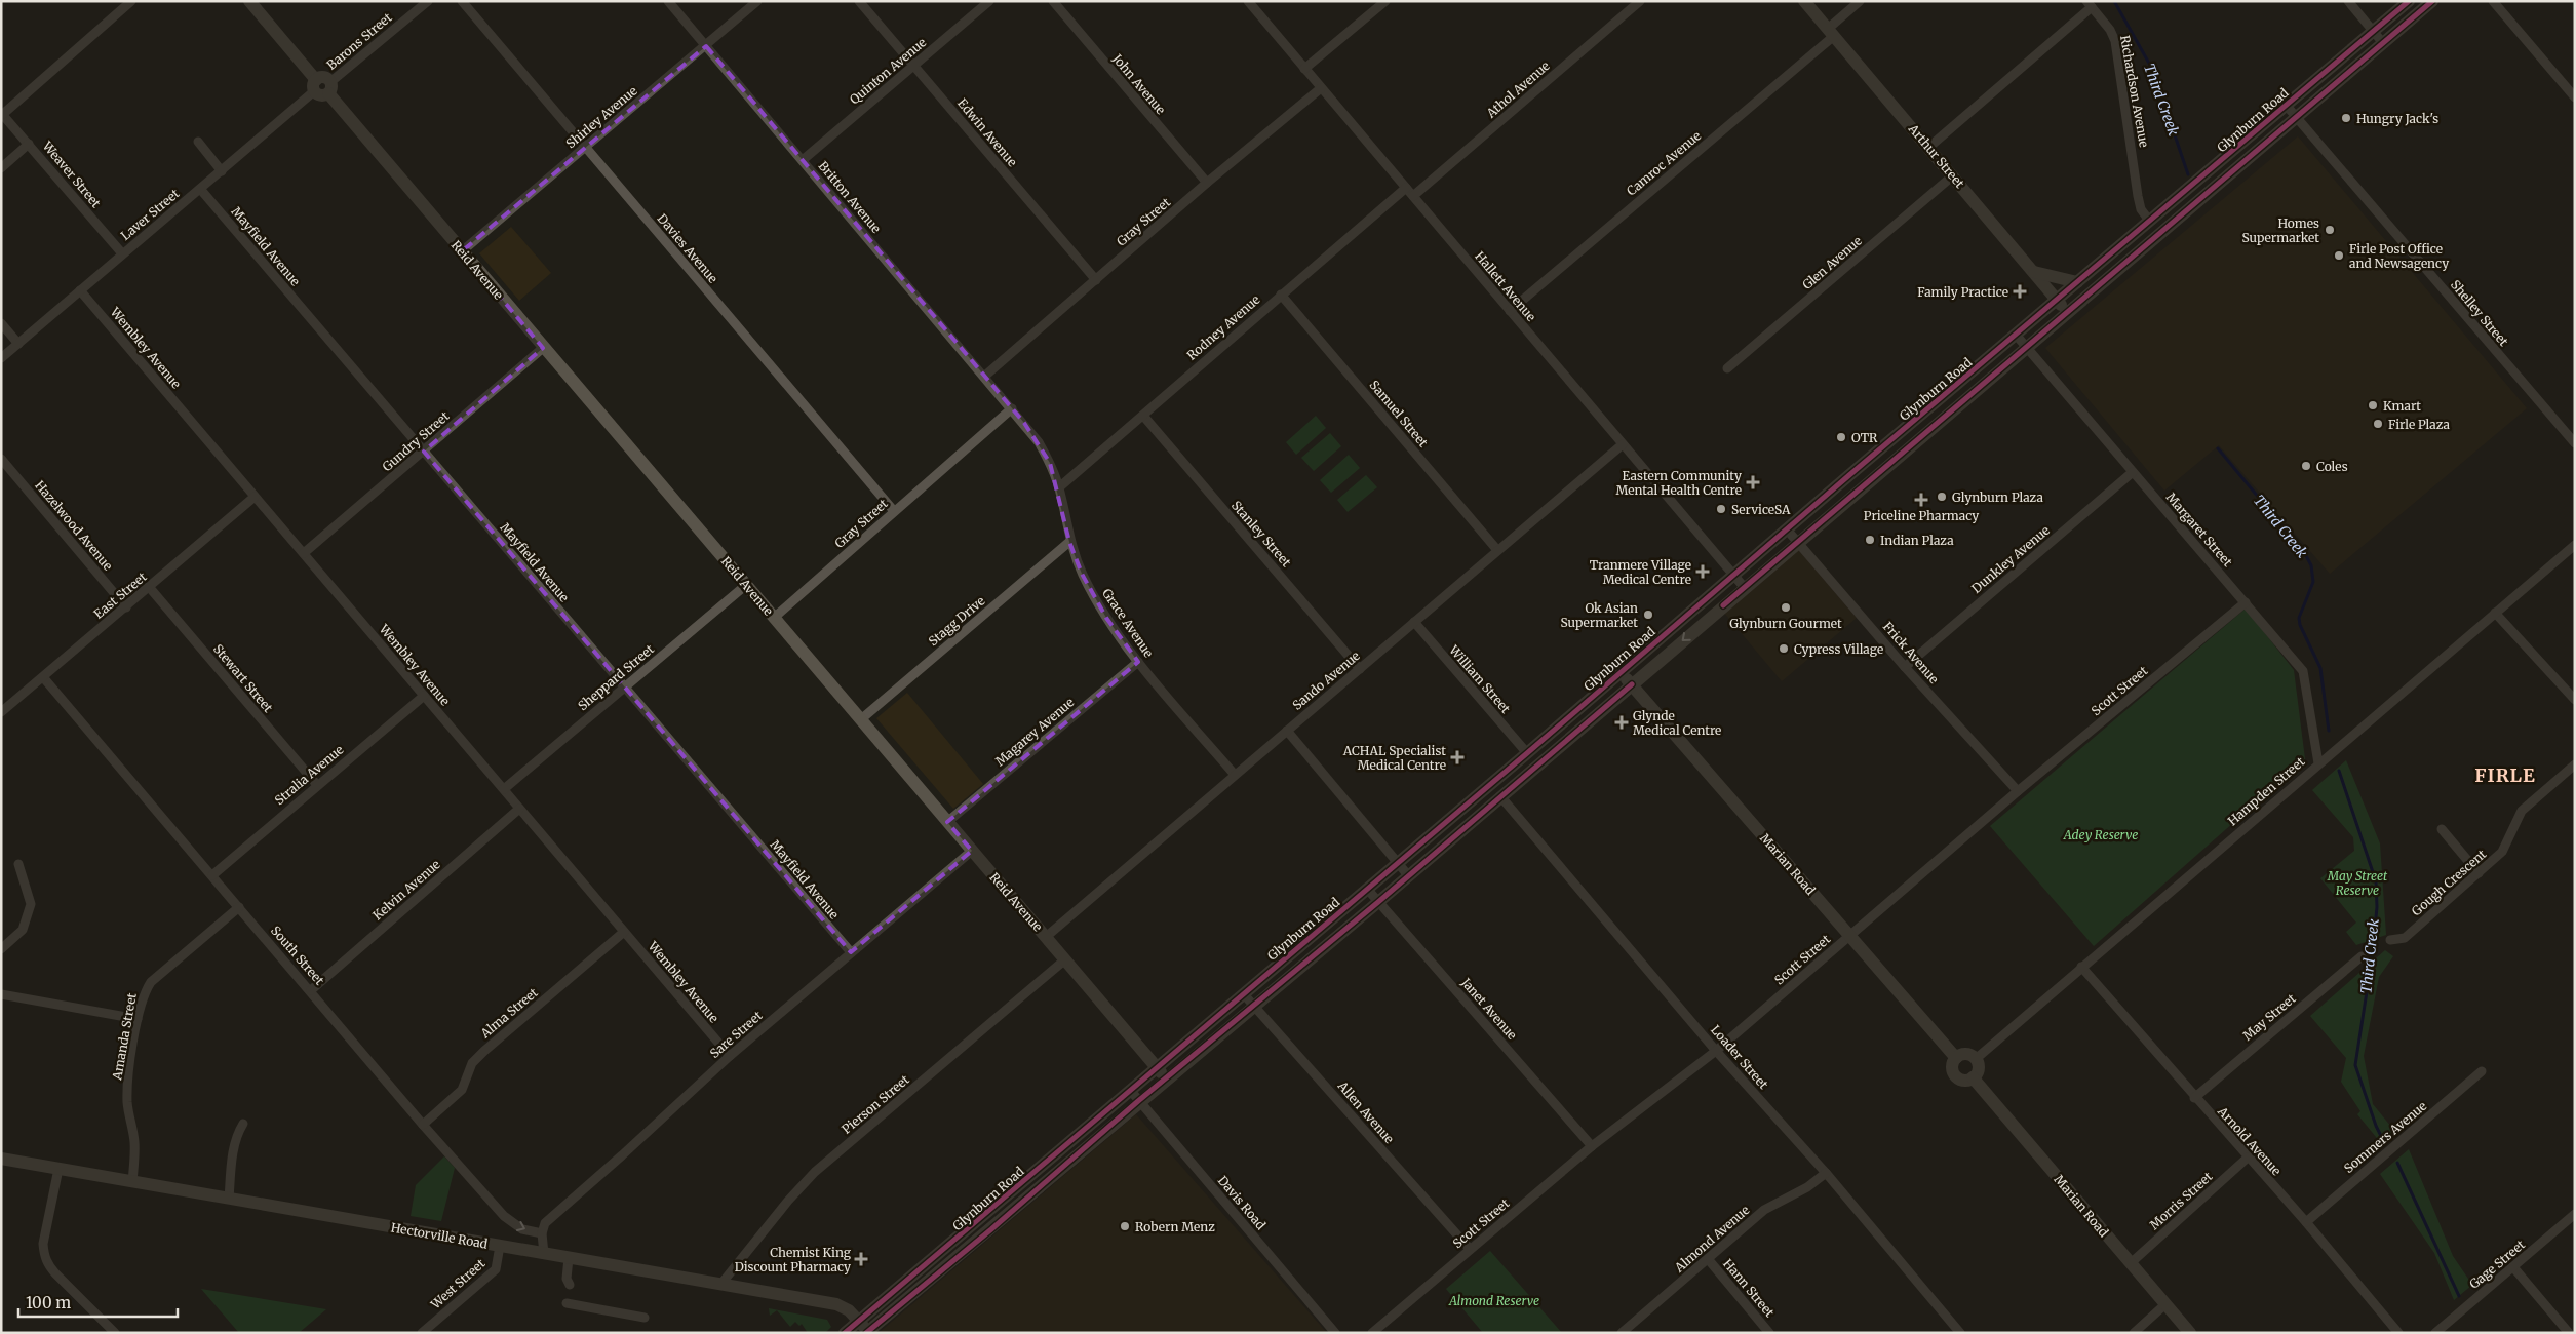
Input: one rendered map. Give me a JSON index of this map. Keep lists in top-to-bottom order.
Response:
{
  "streets": {
    "main road": [
      "Glynburn Road",
      "Arthur Street",
      "Reid Avenue",
      "Marian Road",
      "Hectorville Road"
    ],
    "street": [
      "Barons Street",
      "Quinton Avenue",
      "John Avenue",
      "Athol Avenue",
      "Richardson Avenue",
      "Shirley Avenue",
      "Edwin Avenue",
      "Camroc Avenue",
      "Weaver Street",
      "Britton Avenue",
      "Laver Street",
      "Gray Street",
      "Mayfield Avenue",
      "Davies Avenue",
      "Glen Avenue",
      "Hallett Avenue",
      "Shelley Street",
      "Rodney Avenue",
      "Wembley Avenue",
      "Samuel Street",
      "Gundry Street",
      "Hazelwood Avenue",
      "Margaret Street",
      "Stanley Street",
      "Dunkley Avenue",
      "East Street",
      "Stagg Drive",
      "Grace Avenue",
      "Frick Avenue",
      "Sheppard Street",
      "Stewart Street",
      "William Street",
      "Sando Avenue",
      "Scott Street",
      "Magarey Avenue",
      "Stralia Avenue",
      "Hampden Street",
      "Gough Crescent",
      "Kelvin Avenue",
      "South Street",
      "Janet Avenue",
      "Alma Street",
      "May Street",
      "Sare Street",
      "Amanda Street",
      "Loader Street",
      "Pierson Street",
      "Allen Avenue",
      "Sommers Avenue",
      "Arnold Avenue",
      "Morris Street",
      "Davis Road",
      "Almond Avenue",
      "Gage Street",
      "West Street",
      "Hann Street"
    ]
  },
  "crossings": [
    ["Barons Street", "Reid Avenue"],
    ["Quinton Avenue", "Edwin Avenue"],
    ["Quinton Avenue", "Britton Avenue"],
    ["John Avenue", "Gray Street"],
    ["Athol Avenue", "Hallett Avenue"],
    ["Richardson Avenue", "Glynburn Road"],
    ["Shirley Avenue", "Britton Avenue"],
    ["Shirley Avenue", "Davies Avenue"],
    ["Shirley Avenue", "Reid Avenue"],
    ["Glynburn Road", "Arthur Street"],
    ["Glynburn Road", "Reid Avenue"],
    ["Glynburn Road", "Hallett Avenue"],
    ["Glynburn Road", "Shelley Street"],
    ["Glynburn Road", "Margaret Street"],
    ["Glynburn Road", "Frick Avenue"],
    ["Glynburn Road", "William Street"],
    ["Glynburn Road", "Marian Road"],
    ["Glynburn Road", "Janet Avenue"],
    ["Glynburn Road", "Loader Street"],
    ["Glynburn Road", "Allen Avenue"],
    ["Glynburn Road", "Davis Road"],
    ["Glynburn Road", "Hectorville Road"],
    ["Edwin Avenue", "Gray Street"],
    ["Arthur Street", "Camroc Avenue"],
    ["Arthur Street", "Glen Avenue"],
    ["Camroc Avenue", "Hallett Avenue"],
    ["Weaver Street", "Laver Street"],
    ["Britton Avenue", "Gray Street"],
    ["Britton Avenue", "Grace Avenue"],
    ["Laver Street", "Mayfield Avenue"],
    ["Laver Street", "Wembley Avenue"],
    ["Gray Street", "Davies Avenue"],
    ["Gray Street", "Reid Avenue"],
    ["Gray Street", "Hallett Avenue"],
    ["Gray Street", "Grace Avenue"],
    ["Mayfield Avenue", "Gundry Street"],
    ["Mayfield Avenue", "Sheppard Street"],
    ["Mayfield Avenue", "Sare Street"],
    ["Reid Avenue", "Gundry Street"],
    ["Reid Avenue", "Stagg Drive"],
    ["Reid Avenue", "Sheppard Street"],
    ["Reid Avenue", "Sando Avenue"],
    ["Reid Avenue", "Magarey Avenue"],
    ["Reid Avenue", "Sare Street"],
    ["Reid Avenue", "Pierson Street"],
    ["Hallett Avenue", "Rodney Avenue"],
    ["Hallett Avenue", "Sando Avenue"],
    ["Rodney Avenue", "Samuel Street"],
    ["Rodney Avenue", "Stanley Street"],
    ["Rodney Avenue", "Grace Avenue"],
    ["Wembley Avenue", "Gundry Street"],
    ["Wembley Avenue", "East Street"],
    ["Wembley Avenue", "Sheppard Street"],
    ["Wembley Avenue", "Stralia Avenue"],
    ["Wembley Avenue", "Kelvin Avenue"],
    ["Wembley Avenue", "Alma Street"],
    ["Wembley Avenue", "Sare Street"],
    ["Samuel Street", "Sando Avenue"],
    ["Hazelwood Avenue", "East Street"],
    ["Margaret Street", "Dunkley Avenue"],
    ["Margaret Street", "Scott Street"],
    ["Margaret Street", "Hampden Street"],
    ["Stanley Street", "Sando Avenue"],
    ["Dunkley Avenue", "Frick Avenue"],
    ["East Street", "Stewart Street"],
    ["East Street", "South Street"],
    ["Stagg Drive", "Grace Avenue"],
    ["Grace Avenue", "Sando Avenue"],
    ["Grace Avenue", "Magarey Avenue"],
    ["Frick Avenue", "Scott Street"],
    ["Stewart Street", "Stralia Avenue"],
    ["William Street", "Sando Avenue"],
    ["Scott Street", "Marian Road"],
    ["Scott Street", "Janet Avenue"],
    ["Scott Street", "Loader Street"],
    ["Scott Street", "Allen Avenue"],
    ["Stralia Avenue", "South Street"],
    ["Hampden Street", "Marian Road"],
    ["Hampden Street", "Arnold Avenue"],
    ["Marian Road", "Morris Street"],
    ["Kelvin Avenue", "South Street"],
    ["South Street", "Alma Street"],
    ["South Street", "Sare Street"],
    ["South Street", "Amanda Street"],
    ["May Street", "Arnold Avenue"],
    ["Amanda Street", "Hectorville Road"],
    ["Loader Street", "Almond Avenue"],
    ["Pierson Street", "Hectorville Road"],
    ["Sommers Avenue", "Arnold Avenue"],
    ["Arnold Avenue", "Morris Street"],
    ["Hectorville Road", "West Street"],
    ["Almond Avenue", "Hann Street"]
  ],
  "districts": ["FIRLE"],
  "water": ["Third Creek"],
  "parks": ["Adey Reserve", "May Street Reserve", "Almond Reserve"],
  "places": {
    "other": [
      "Hungry Jack's",
      "Homes Supermarket",
      "Firle Post Office and Newsagency",
      "Kmart",
      "Firle Plaza",
      "OTR",
      "Coles",
      "Glynburn Plaza",
      "ServiceSA",
      "Indian Plaza",
      "Glynburn Gourmet",
      "Ok Asian Supermarket",
      "Cypress Village",
      "Robern Menz"
    ],
    "health": [
      "Family Practice",
      "Eastern Community Mental Health Centre",
      "Priceline Pharmacy",
      "Tranmere Village Medical Centre",
      "Glynde Medical Centre",
      "ACHAL Specialist Medical Centre",
      "Chemist King Discount Pharmacy"
    ]
  },
  "scale_bar": "100 m"
}
